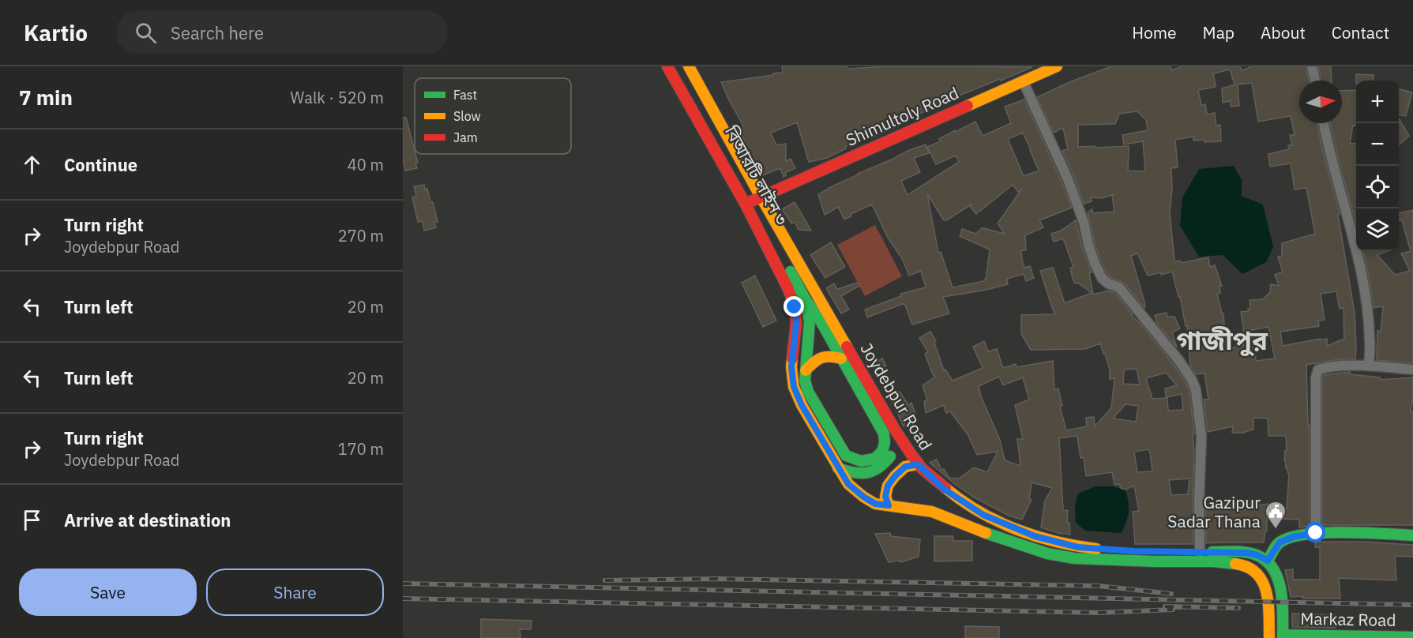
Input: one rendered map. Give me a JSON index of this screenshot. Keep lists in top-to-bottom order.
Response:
{
  "streets": {
    "main road": [
      "Shimultoly Road",
      "বিআরটি লাইন ৩",
      "Joydebpur Road",
      "Markaz Road"
    ]
  },
  "crossings": [
    ["Shimultoly Road", "বিআরটি লাইন ৩"],
    ["Shimultoly Road", "Joydebpur Road"],
    ["বিআরটি লাইন ৩", "Joydebpur Road"]
  ],
  "districts": ["গাজীপুর"],
  "places": {
    "public building": ["Gazipur Sadar Thana"]
  },
  "legend": ["Fast", "Slow", "Jam"],
  "north": "right",
  "page": {
    "header": "Kartio",
    "search": "Search here",
    "nav": [
      "Home",
      "Map",
      "About",
      "Contact"
    ],
    "heading": ["7 min", "Walk · 520 m"],
    "map_buttons": ["+", "−"],
    "list": [
      ["Continue", "40 m"],
      ["Turn right", "Joydebpur Road", "270 m"],
      ["Turn left", "20 m"],
      ["Turn left", "20 m"],
      ["Turn right", "Joydebpur Road", "170 m"],
      "Arrive at destination"
    ],
    "buttons": ["Save", "Share"]
  }
}
